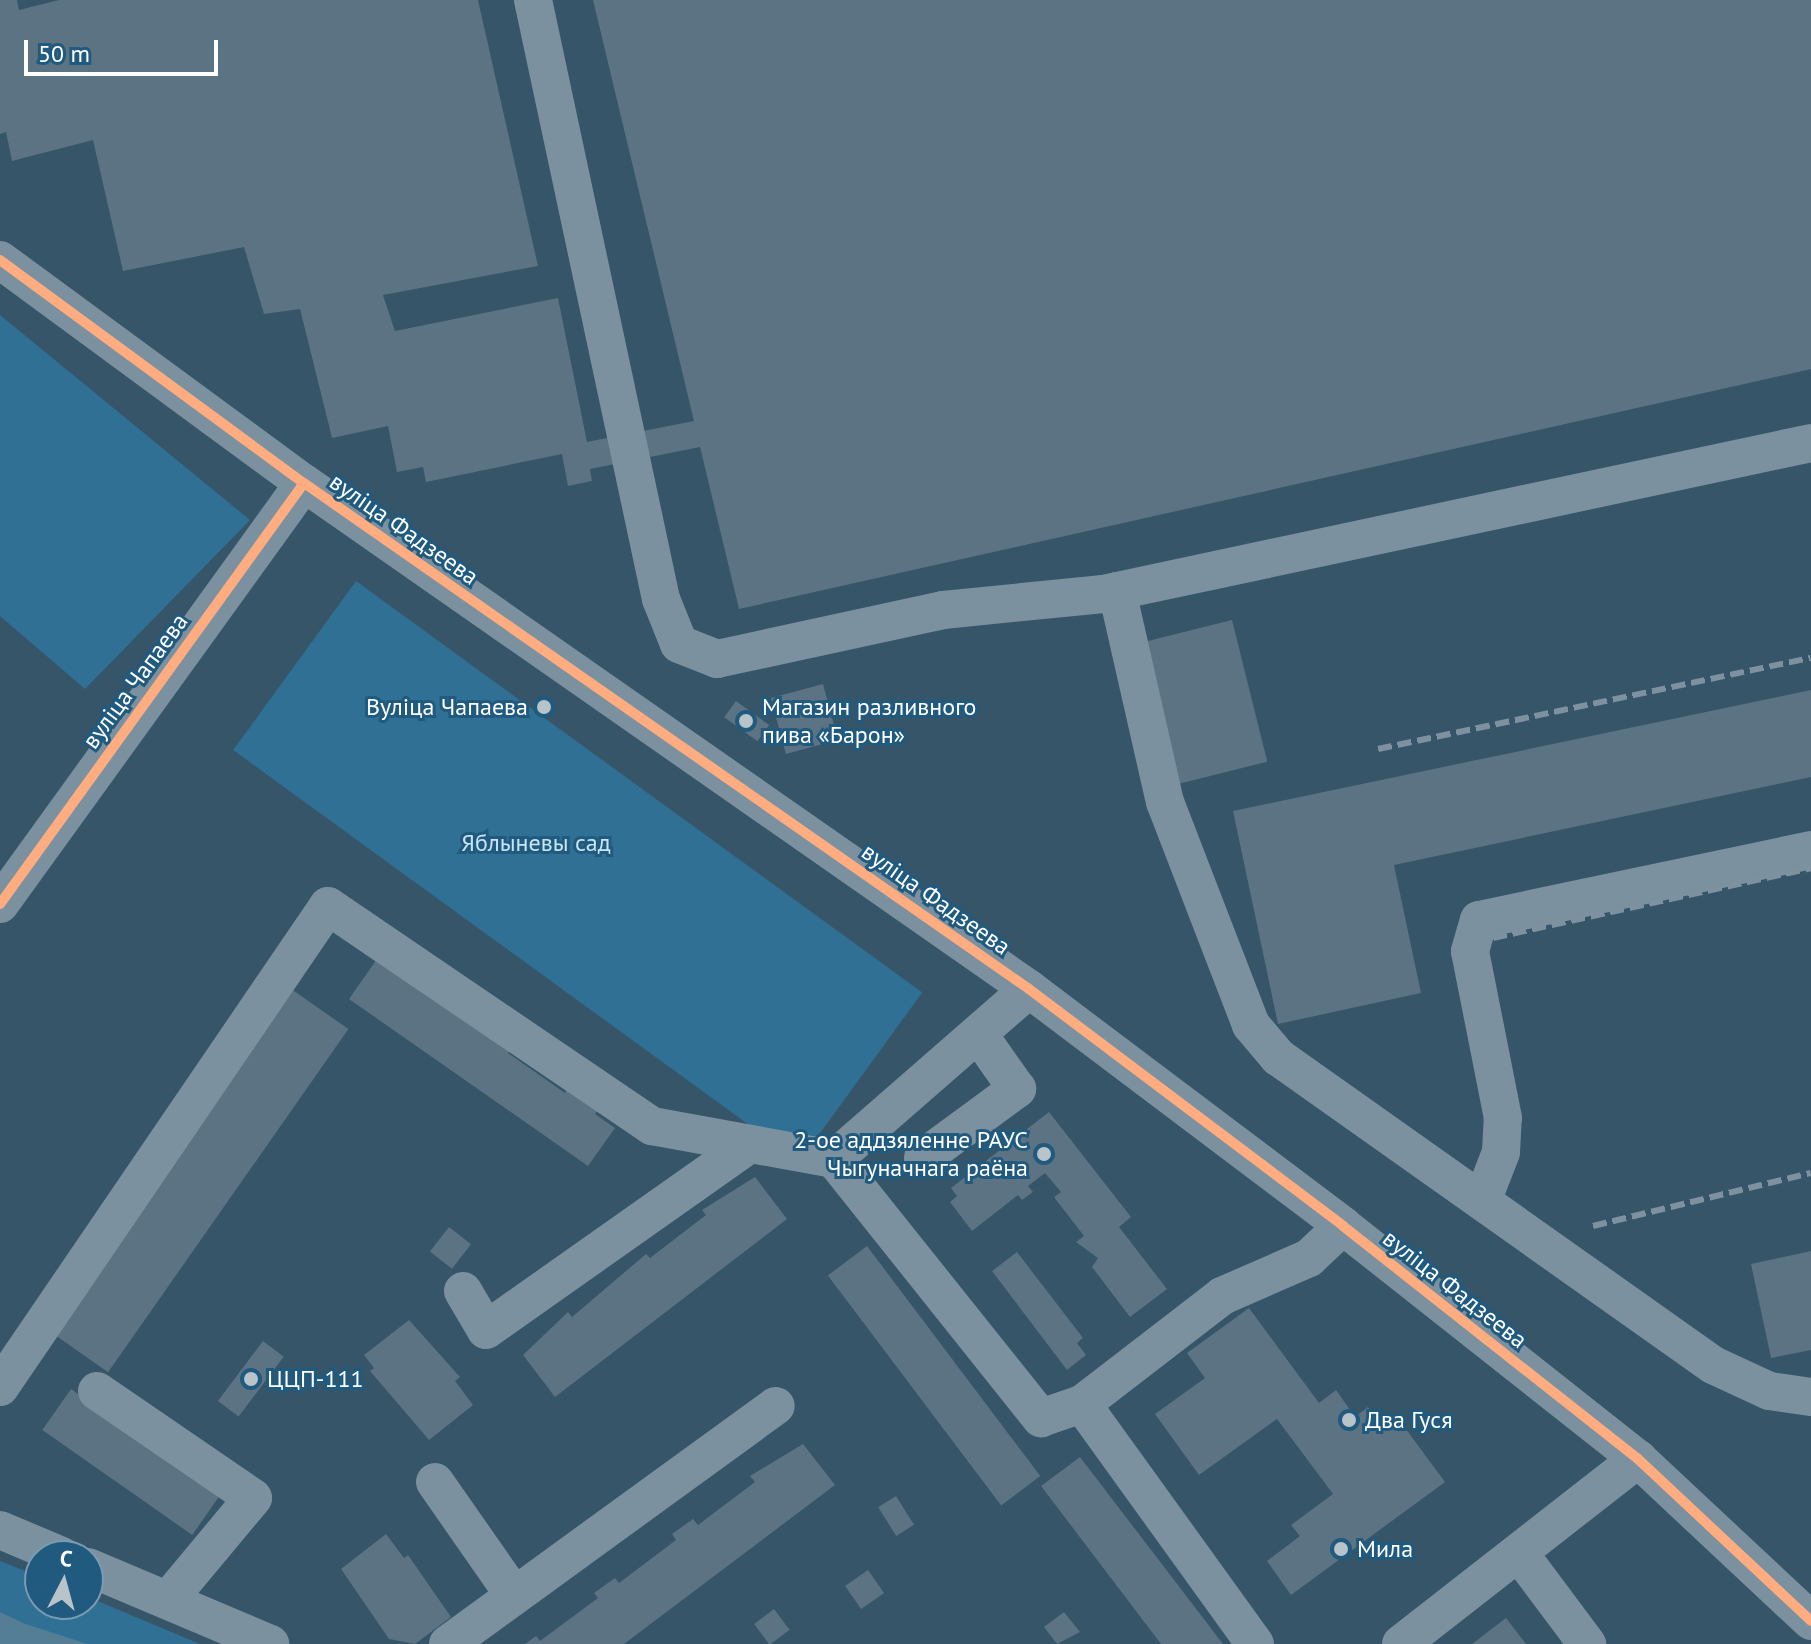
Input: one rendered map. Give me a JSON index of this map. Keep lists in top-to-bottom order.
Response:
{
  "streets": {
    "street": ["вуліца Фадзеева", "вуліца Чапаева"]
  },
  "crossings": [
    ["вуліца Фадзеева", "вуліца Чапаева"]
  ],
  "parks": ["Яблыневы сад"],
  "places": [
    "Вуліца Чапаева",
    "Магазин разливного пива «Барон»",
    "2-ое аддзяленне РАУС Чыгуначнага раёна",
    "ЦЦП-111",
    "Два Гуся",
    "Мила"
  ],
  "scale_bar": "50 m",
  "north": "top"
}
